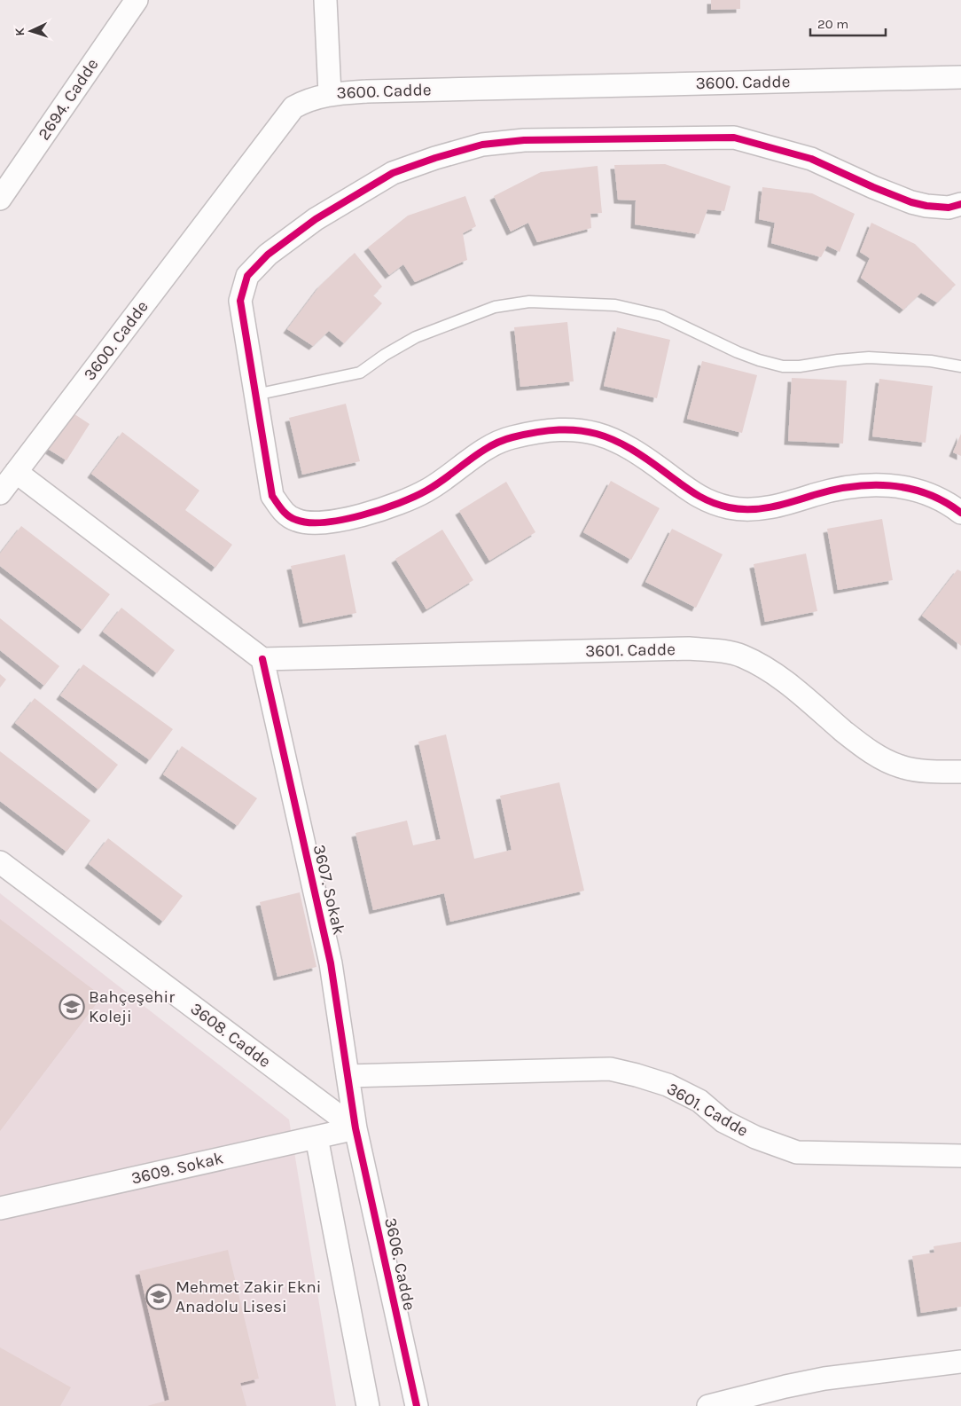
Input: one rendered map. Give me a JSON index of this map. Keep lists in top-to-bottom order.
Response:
{
  "streets": {
    "street": [
      "3600. Cadde",
      "2694. Cadde",
      "3601. Cadde",
      "3607. Sokak",
      "3608. Cadde",
      "3609. Sokak",
      "3606. Cadde"
    ]
  },
  "crossings": [
    ["3601. Cadde", "3607. Sokak"],
    ["3607. Sokak", "3608. Cadde"],
    ["3607. Sokak", "3609. Sokak"],
    ["3607. Sokak", "3606. Cadde"],
    ["3608. Cadde", "3609. Sokak"],
    ["3608. Cadde", "3606. Cadde"],
    ["3609. Sokak", "3606. Cadde"]
  ],
  "places": {
    "school or university": ["Bahçeşehir Koleji", "Mehmet Zakir Ekni Anadolu Lisesi"]
  },
  "scale_bar": "20 m",
  "north": "left"
}
